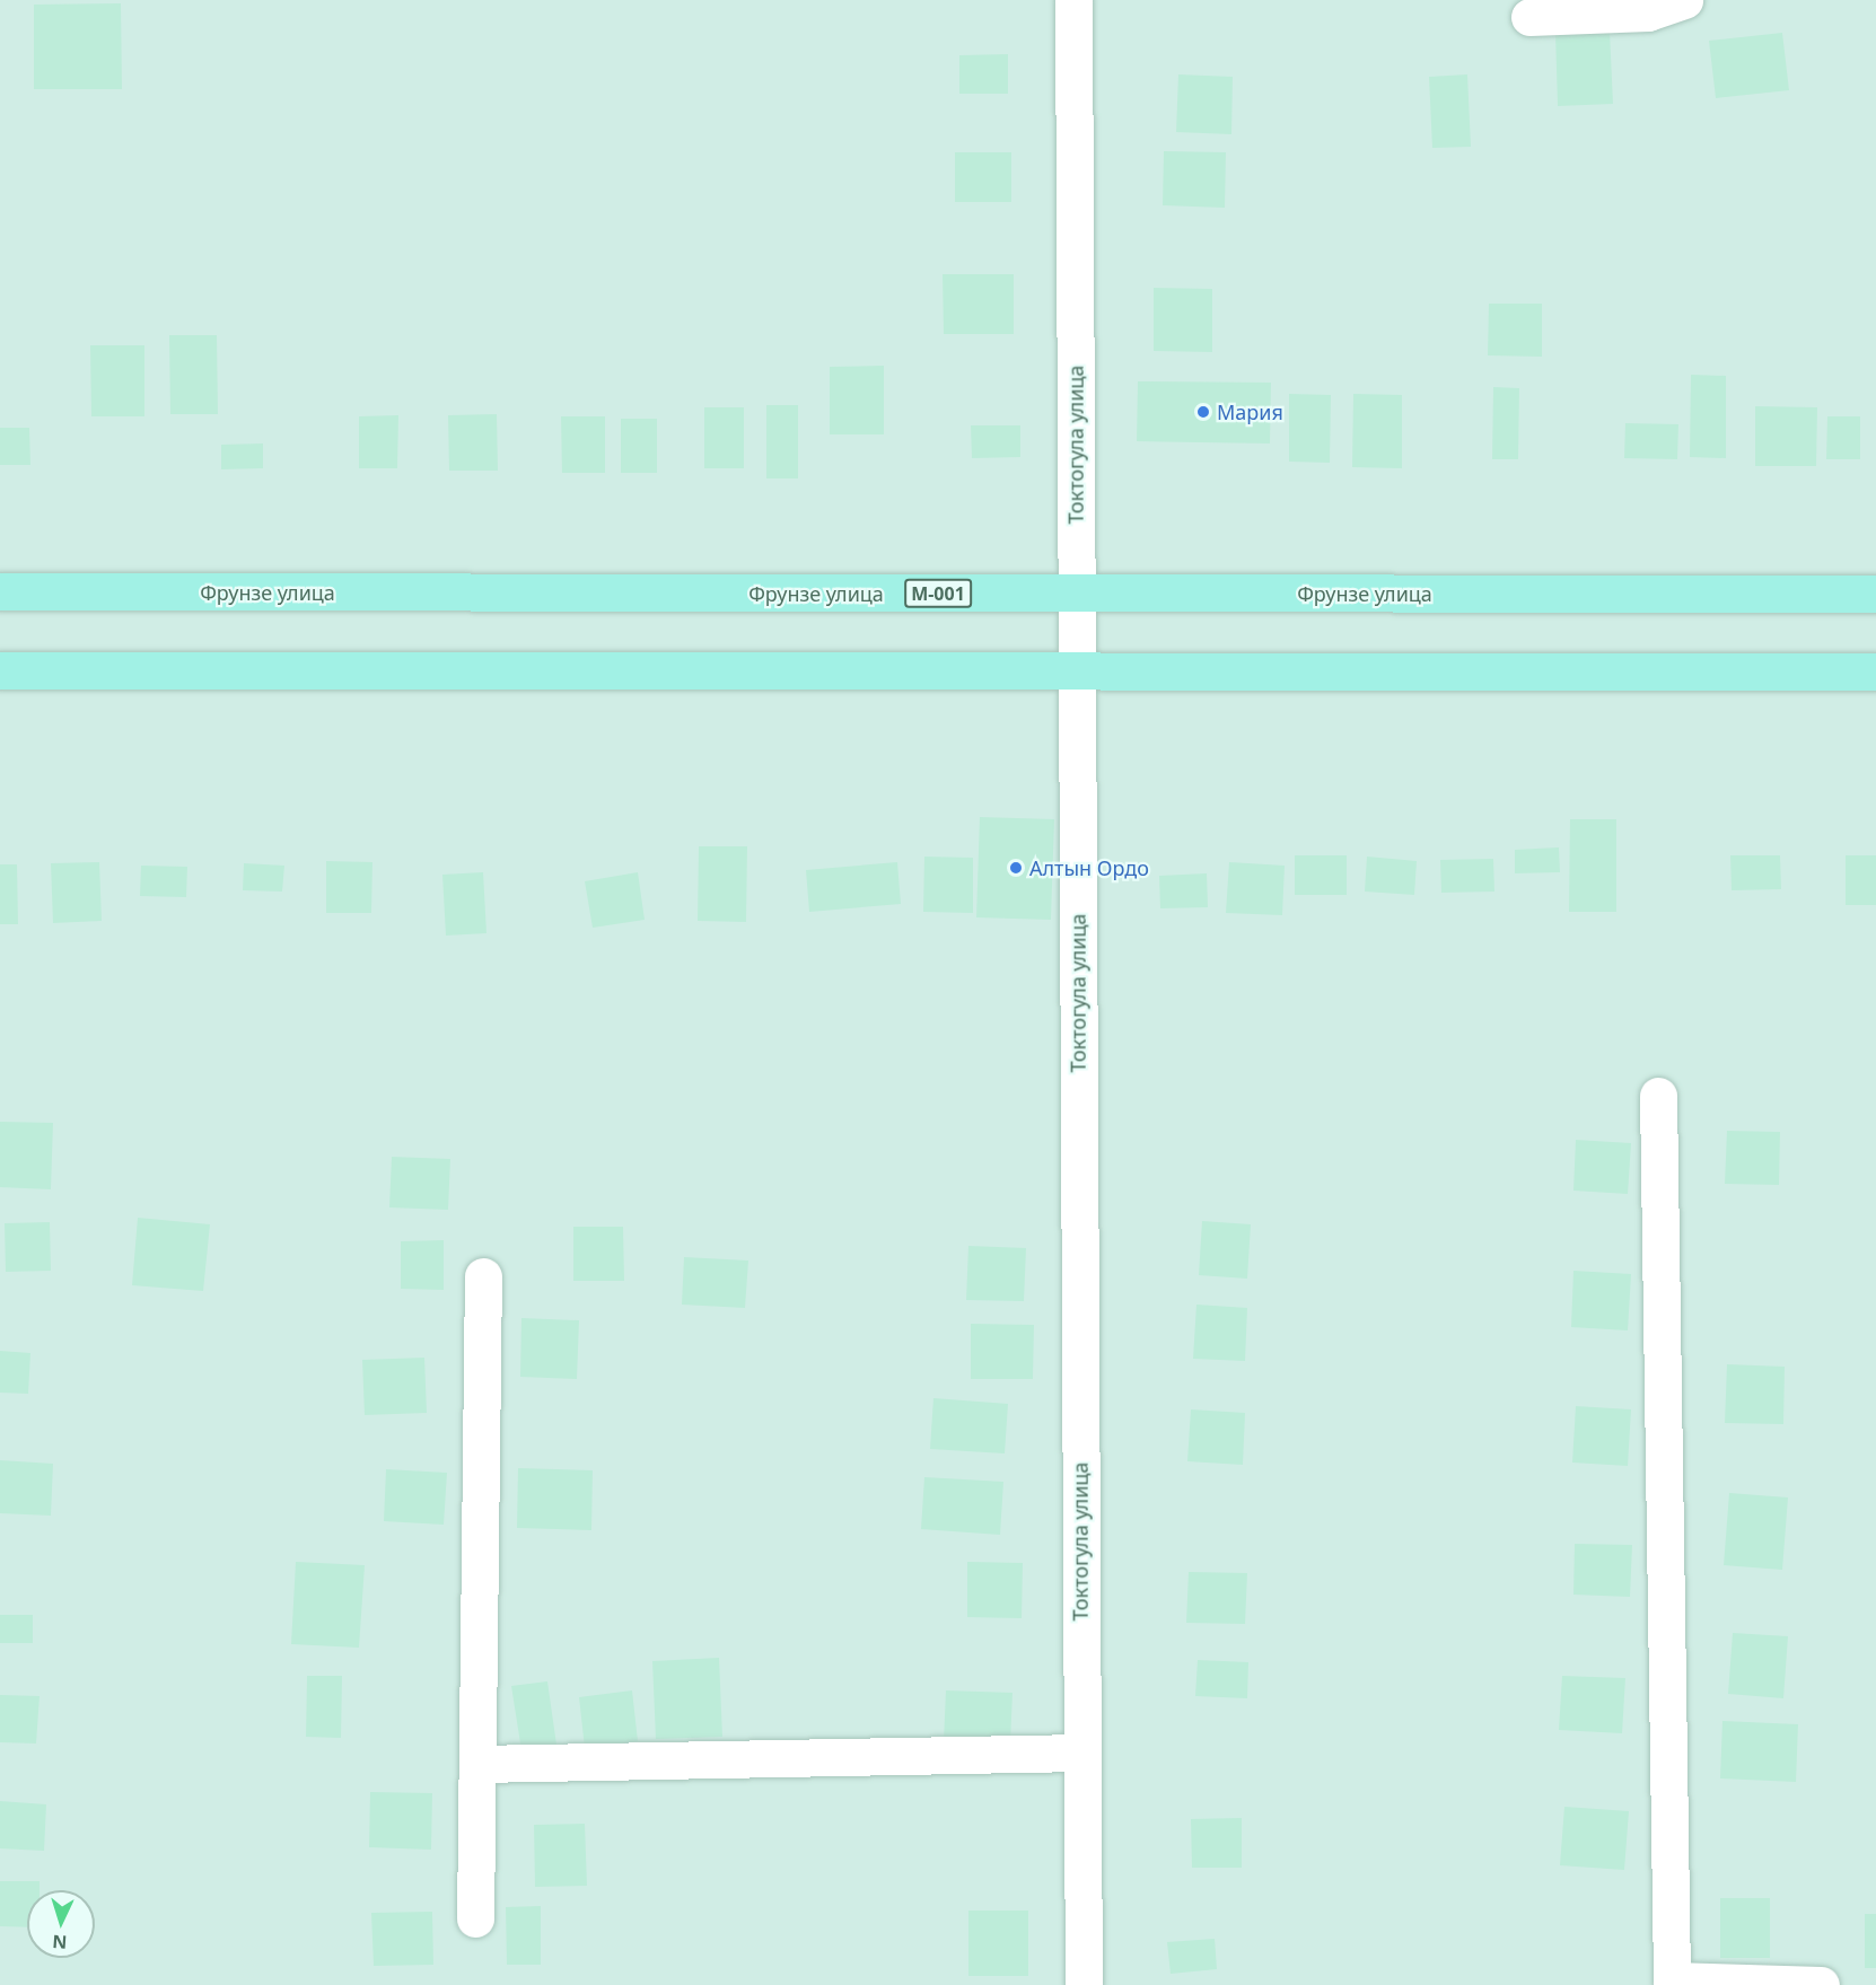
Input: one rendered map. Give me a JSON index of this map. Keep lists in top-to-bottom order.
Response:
{
  "streets": {
    "main road": ["Фрунзе улица", "M-001"],
    "street": ["Токтогула улица"]
  },
  "crossings": [
    ["Токтогула улица", "Фрунзе улица"]
  ],
  "places": ["Мария", "Алтын Ордо"],
  "north": "bottom"
}
